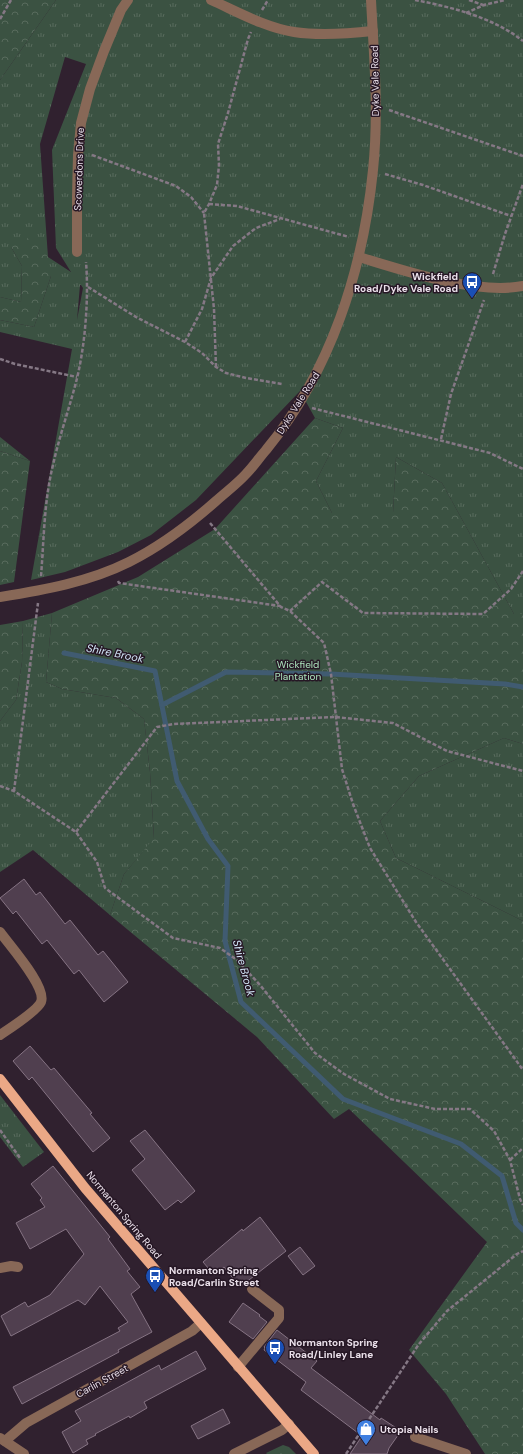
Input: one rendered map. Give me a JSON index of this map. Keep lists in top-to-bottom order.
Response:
{
  "streets": {
    "main road": ["Normanton Spring Road"],
    "street": ["Dyke Vale Road", "Scowerdons Drive", "Carlin Street"]
  },
  "crossings": [
    ["Normanton Spring Road", "Carlin Street"]
  ],
  "water": ["Shire Brook"],
  "parks": ["Wickfield Plantation"],
  "places": {
    "bus stop": ["Wickfield Road/Dyke Vale Road", "Normanton Spring Road/Carlin Street", "Normanton Spring Road/Linley Lane"],
    "shop": ["Utopia Nails"]
  }
}
